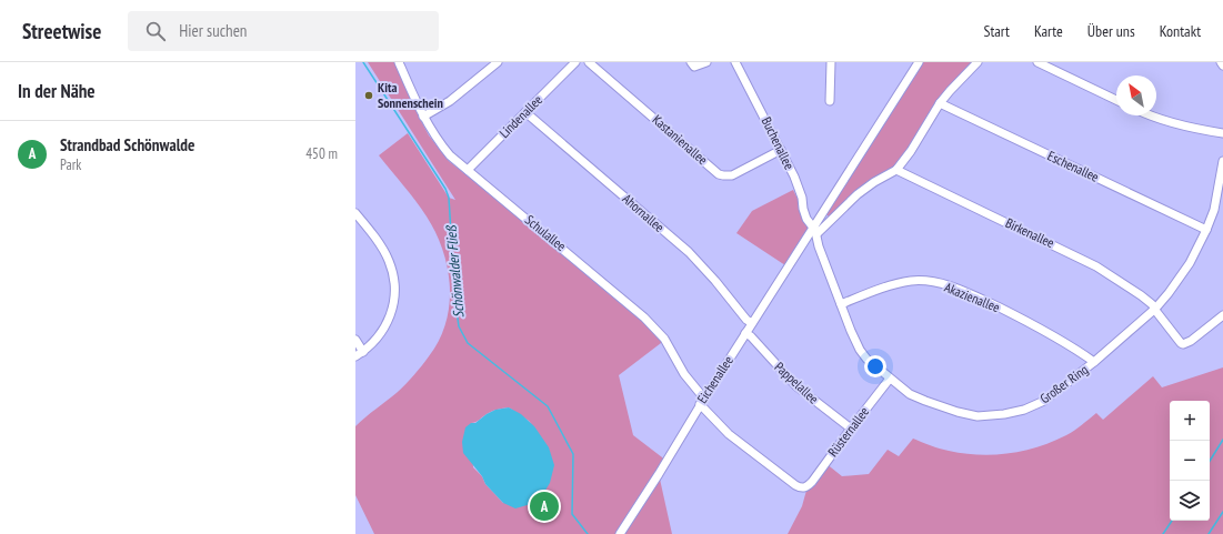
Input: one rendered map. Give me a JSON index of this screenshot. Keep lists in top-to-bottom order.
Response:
{
  "streets": {
    "street": [
      "Lindenallee",
      "Kastanienallee",
      "Buchenallee",
      "Eschenallee",
      "Ahornallee",
      "Schulallee",
      "Birkenallee",
      "Akazienallee",
      "Eichenallee",
      "Pappelallee",
      "Großer Ring",
      "Rüsternallee"
    ]
  },
  "crossings": [
    ["Lindenallee", "Ahornallee"],
    ["Lindenallee", "Schulallee"],
    ["Kastanienallee", "Buchenallee"],
    ["Buchenallee", "Eichenallee"],
    ["Buchenallee", "Großer Ring"],
    ["Eschenallee", "Großer Ring"],
    ["Ahornallee", "Eichenallee"],
    ["Schulallee", "Eichenallee"],
    ["Schulallee", "Rüsternallee"],
    ["Birkenallee", "Großer Ring"],
    ["Akazienallee", "Großer Ring"],
    ["Eichenallee", "Pappelallee"],
    ["Eichenallee", "Großer Ring"],
    ["Pappelallee", "Rüsternallee"],
    ["Großer Ring", "Rüsternallee"]
  ],
  "water": ["Schönwalder Fließ"],
  "places": ["Kita Sonnenschein"],
  "north": "top left",
  "page": {
    "header": "Streetwise",
    "search": "Hier suchen",
    "nav": [
      "Start",
      "Karte",
      "Über uns",
      "Kontakt"
    ],
    "heading": "In der Nähe",
    "list": [
      {
        "mark": "A",
        "name": "Strandbad Schönwalde",
        "note": "Park",
        "value": "450 m"
      }
    ],
    "map_buttons": ["+", "−"],
    "pins": "A"
  }
}
